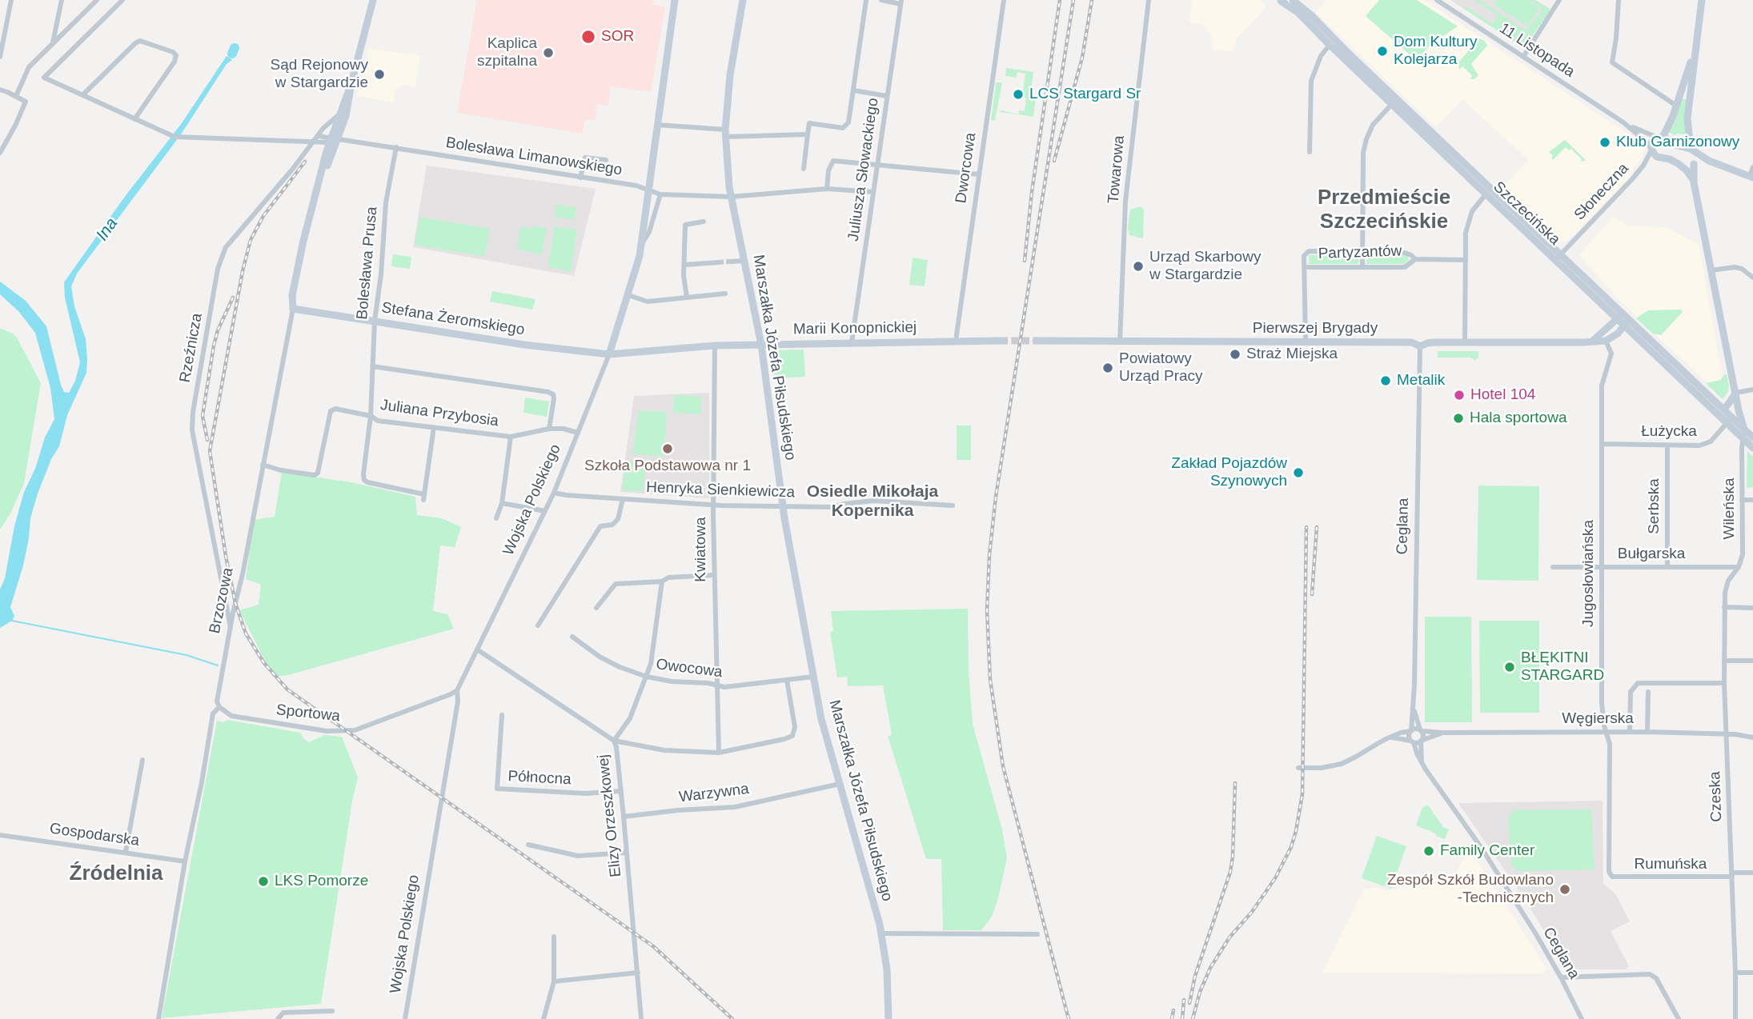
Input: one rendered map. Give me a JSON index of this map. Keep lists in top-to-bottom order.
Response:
{
  "streets": {
    "street": [
      "11 Listopada",
      "Bolesława Limanowskiego",
      "Dworcowa",
      "Juliusza Słowackiego",
      "Towarowa",
      "Słoneczna",
      "Szczecińska",
      "Partyzantów",
      "Bolesława Prusa",
      "Stefana Żeromskiego",
      "Marii Konopnickiej",
      "Pierwszej Brygady",
      "Rzeźnicza",
      "Marszałka Józefa Piłsudskiego",
      "Juliana Przybosia",
      "Łużycka",
      "Henryka Sienkiewicza",
      "Wojska Polskiego",
      "Serbska",
      "Wileńska",
      "Ceglana",
      "Kwiatowa",
      "Bułgarska",
      "Jugosłowiańska",
      "Brzozowa",
      "Owocowa",
      "Sportowa",
      "Węgierska",
      "Północna",
      "Warzywna",
      "Czeska",
      "Elizy Orzeszkowej",
      "Gospodarska",
      "Rumuńska"
    ]
  },
  "crossings": [
    ["11 Listopada", "Słoneczna"],
    ["Bolesława Limanowskiego", "Juliusza Słowackiego"],
    ["Bolesława Limanowskiego", "Bolesława Prusa"],
    ["Bolesława Limanowskiego", "Rzeźnicza"],
    ["Bolesława Limanowskiego", "Marszałka Józefa Piłsudskiego"],
    ["Bolesława Limanowskiego", "Wojska Polskiego"],
    ["Bolesława Limanowskiego", "Brzozowa"],
    ["Dworcowa", "Marii Konopnickiej"],
    ["Juliusza Słowackiego", "Marii Konopnickiej"],
    ["Towarowa", "Pierwszej Brygady"],
    ["Słoneczna", "Szczecińska"],
    ["Szczecińska", "Łużycka"],
    ["Szczecińska", "Wileńska"],
    ["Partyzantów", "Pierwszej Brygady"],
    ["Bolesława Prusa", "Stefana Żeromskiego"],
    ["Bolesława Prusa", "Juliana Przybosia"],
    ["Stefana Żeromskiego", "Marii Konopnickiej"],
    ["Stefana Żeromskiego", "Wojska Polskiego"],
    ["Stefana Żeromskiego", "Brzozowa"],
    ["Marii Konopnickiej", "Marszałka Józefa Piłsudskiego"],
    ["Marii Konopnickiej", "Wojska Polskiego"],
    ["Marii Konopnickiej", "Kwiatowa"],
    ["Pierwszej Brygady", "Ceglana"],
    ["Pierwszej Brygady", "Jugosłowiańska"],
    ["Rzeźnicza", "Brzozowa"],
    ["Marszałka Józefa Piłsudskiego", "Henryka Sienkiewicza"],
    ["Marszałka Józefa Piłsudskiego", "Owocowa"],
    ["Marszałka Józefa Piłsudskiego", "Warzywna"],
    ["Juliana Przybosia", "Wojska Polskiego"],
    ["Juliana Przybosia", "Brzozowa"],
    ["Łużycka", "Serbska"],
    ["Łużycka", "Jugosłowiańska"],
    ["Henryka Sienkiewicza", "Wojska Polskiego"],
    ["Henryka Sienkiewicza", "Kwiatowa"],
    ["Wojska Polskiego", "Sportowa"],
    ["Wojska Polskiego", "Elizy Orzeszkowej"],
    ["Serbska", "Bułgarska"],
    ["Wileńska", "Bułgarska"],
    ["Ceglana", "Węgierska"],
    ["Kwiatowa", "Owocowa"],
    ["Bułgarska", "Jugosłowiańska"],
    ["Bułgarska", "Czeska"],
    ["Jugosłowiańska", "Węgierska"],
    ["Jugosłowiańska", "Rumuńska"],
    ["Brzozowa", "Sportowa"],
    ["Brzozowa", "Gospodarska"],
    ["Węgierska", "Czeska"],
    ["Północna", "Elizy Orzeszkowej"],
    ["Warzywna", "Elizy Orzeszkowej"],
    ["Czeska", "Rumuńska"]
  ],
  "districts": ["Przedmieście Szczecińskie", "Osiedle Mikołaja Kopernika", "Źródelnia"],
  "water": ["Ina"],
  "places": [
    "SOR",
    "Dom Kultury Kolejarza",
    "Kaplica szpitalna",
    "Sąd Rejonowy w Stargardzie",
    "LCS Stargard Sr",
    "Klub Garnizonowy",
    "Urząd Skarbowy w Stargardzie",
    "Straż Miejska",
    "Powiatowy Urząd Pracy",
    "Metalik",
    "Hotel 104",
    "Hala sportowa",
    "Szkoła Podstawowa nr 1",
    "Zakład Pojazdów Szynowych",
    "BŁĘKITNI STARGARD",
    "Family Center",
    "LKS Pomorze",
    "Zespół Szkół Budowlano -Technicznych"
  ]
}
